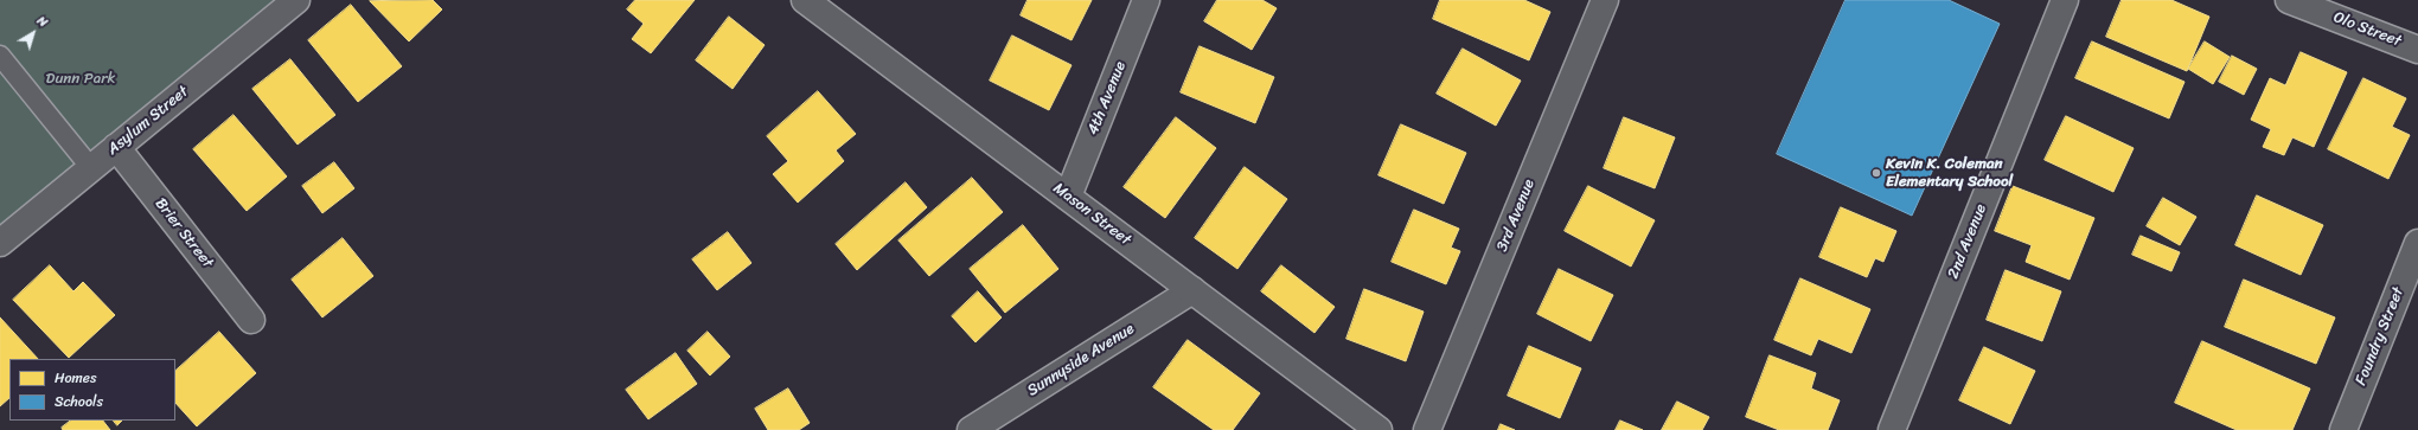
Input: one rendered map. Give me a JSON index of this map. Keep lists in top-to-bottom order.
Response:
{
  "streets": {
    "street": [
      "Olo Street",
      "4th Avenue",
      "Asylum Street",
      "Mason Street",
      "3rd Avenue",
      "Brier Street",
      "2nd Avenue",
      "Foundry Street",
      "Sunnyside Avenue"
    ]
  },
  "crossings": [
    ["4th Avenue", "Mason Street"],
    ["Asylum Street", "Brier Street"],
    ["Mason Street", "Sunnyside Avenue"]
  ],
  "parks": ["Dunn Park"],
  "places": ["Kevin K. Coleman Elementary School"],
  "legend": ["Homes", "Schools"],
  "north": "top right"
}
